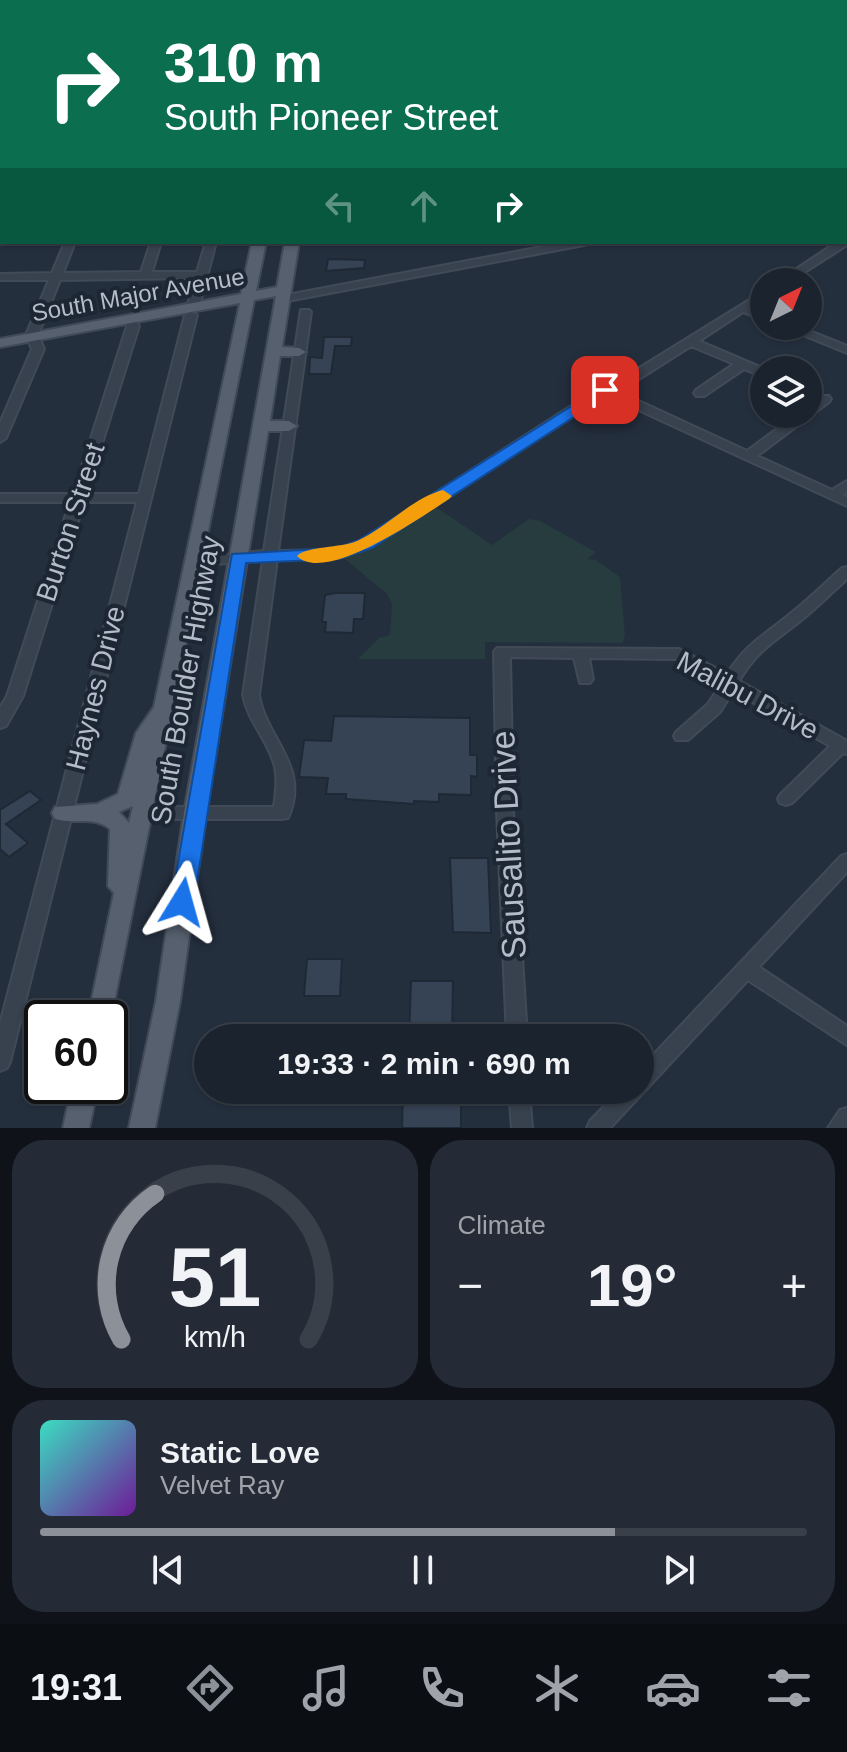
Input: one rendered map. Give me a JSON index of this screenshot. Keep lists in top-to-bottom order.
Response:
{
  "streets": {
    "main road": ["South Major Avenue", "South Boulder Highway"],
    "street": [
      "Burton Street",
      "Haynes Drive",
      "Malibu Drive",
      "Sausalito Drive"
    ]
  },
  "crossings": [
    ["South Major Avenue", "Burton Street"],
    ["South Major Avenue", "South Boulder Highway"],
    ["South Major Avenue", "Haynes Drive"],
    ["Malibu Drive", "Sausalito Drive"]
  ],
  "north": "top right",
  "page": {
    "turn": ["310 m", "South Pioneer Street"],
    "limit": "60",
    "trip": "19:33 · 2 min · 690 m",
    "tile": "Climate",
    "heat": ["−", "19°", "+"],
    "song": ["Static Love", "Velvet Ray"],
    "tabs": "19:31",
    "gauge": ["51", "km/h"]
  }
}
